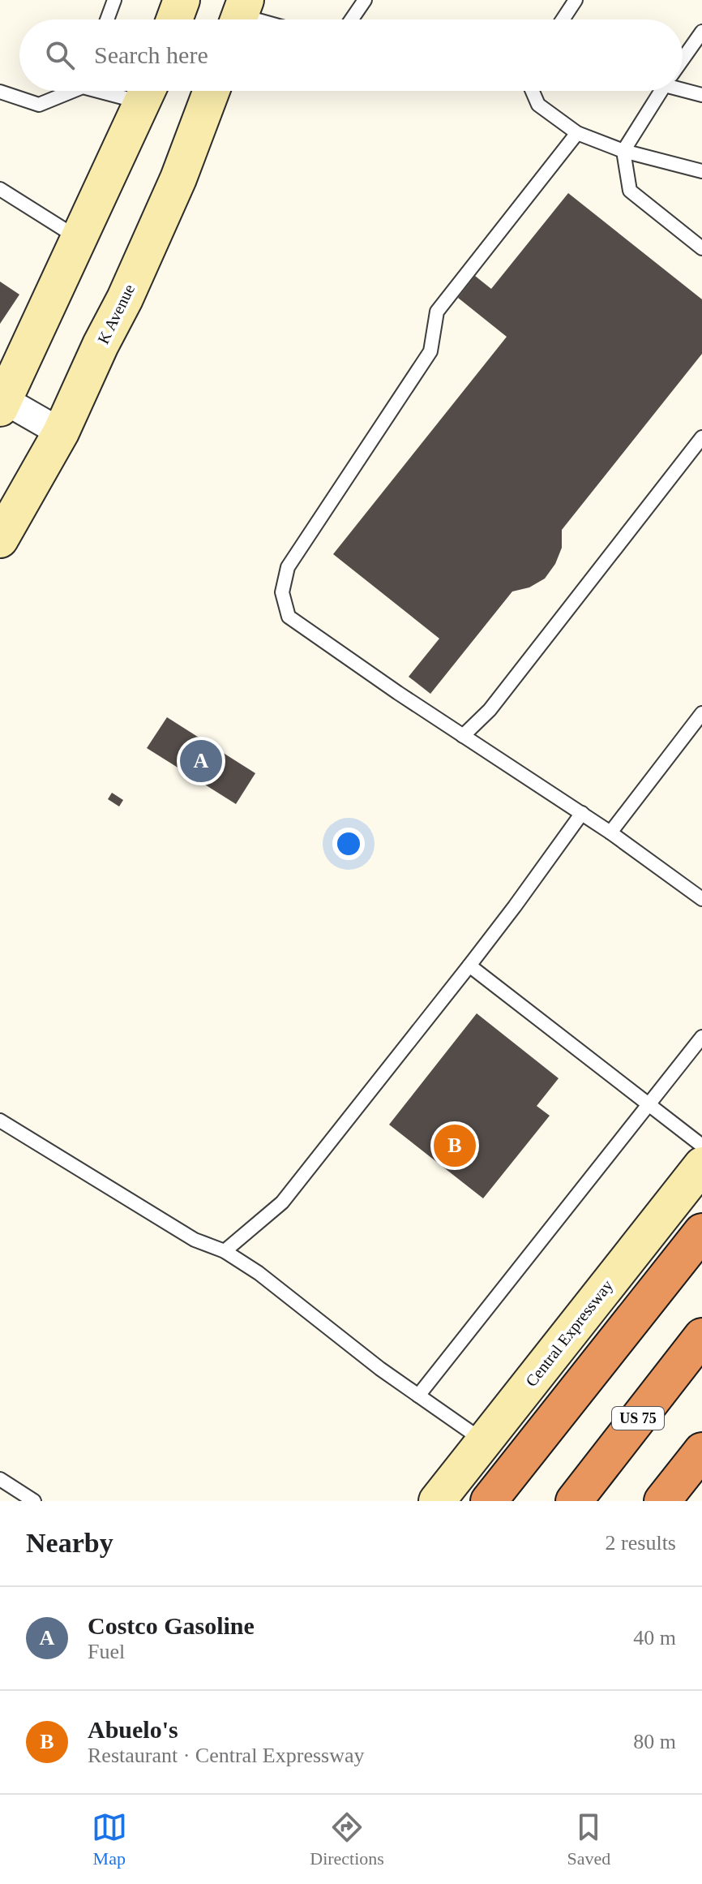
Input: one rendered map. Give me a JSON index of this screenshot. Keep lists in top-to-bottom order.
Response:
{
  "streets": {
    "highway": ["US 75"],
    "main road": ["K Avenue", "Central Expressway"]
  },
  "page": {
    "search": "Search here",
    "pins": ["A", "B"],
    "heading": ["Nearby", "2 results"],
    "list": [
      {
        "mark": "A",
        "name": "Costco Gasoline",
        "note": "Fuel",
        "value": "40 m"
      },
      {
        "mark": "B",
        "name": "Abuelo's",
        "note": "Restaurant · Central Expressway",
        "value": "80 m"
      }
    ],
    "nav": ["Map", "Directions", "Saved"]
  }
}
